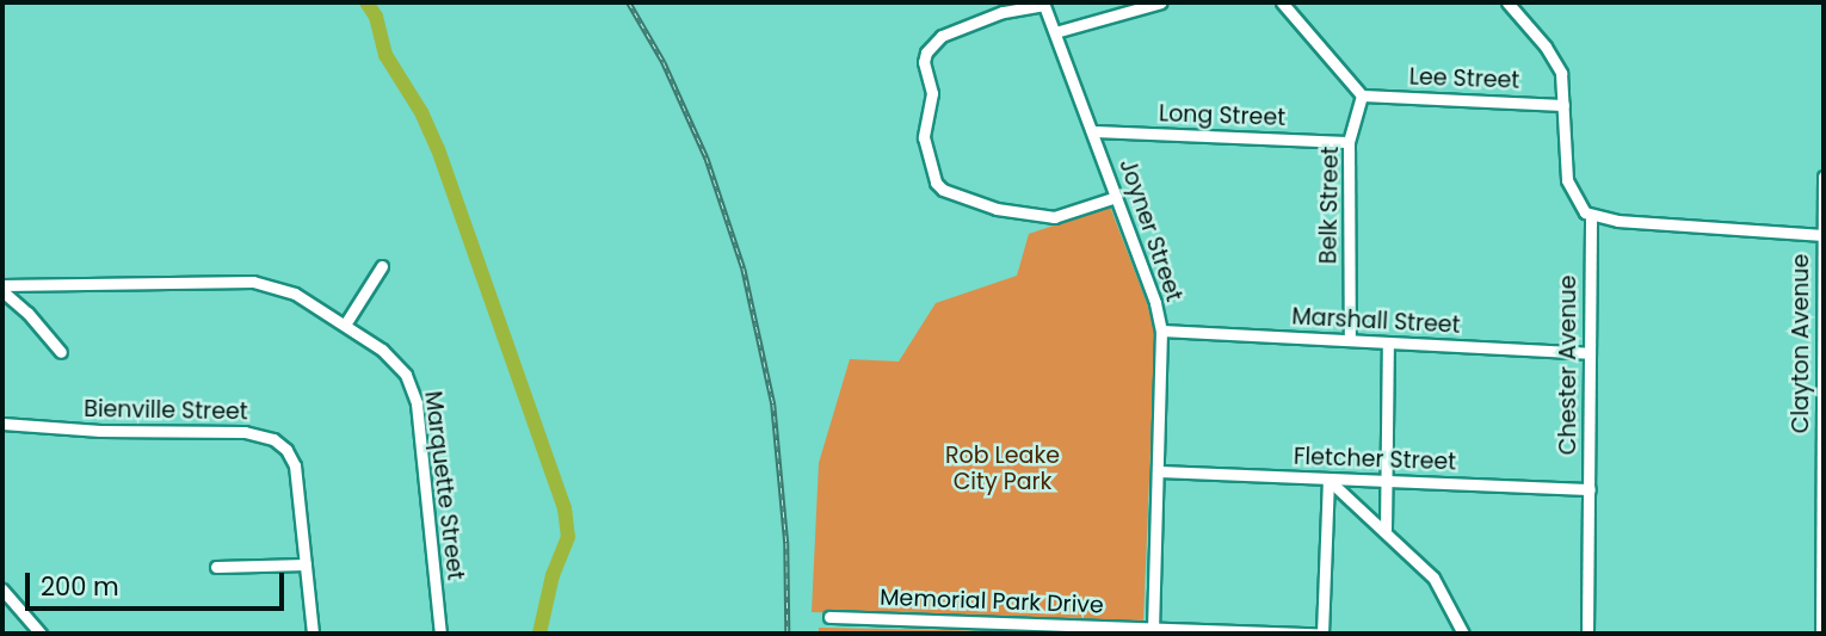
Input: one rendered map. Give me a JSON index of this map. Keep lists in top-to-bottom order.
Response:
{
  "streets": {
    "street": [
      "Lee Street",
      "Long Street",
      "Belk Street",
      "Joyner Street",
      "Marshall Street",
      "Clayton Avenue",
      "Chester Avenue",
      "Bienville Street",
      "Fletcher Street",
      "Marquette Street",
      "Memorial Park Drive"
    ]
  },
  "crossings": [
    ["Lee Street", "Belk Street"],
    ["Long Street", "Belk Street"],
    ["Long Street", "Joyner Street"],
    ["Belk Street", "Marshall Street"],
    ["Joyner Street", "Marshall Street"],
    ["Joyner Street", "Fletcher Street"],
    ["Joyner Street", "Memorial Park Drive"],
    ["Marshall Street", "Chester Avenue"],
    ["Clayton Avenue", "Chester Avenue"],
    ["Chester Avenue", "Fletcher Street"]
  ],
  "parks": ["Rob Leake City Park"],
  "scale_bar": "200 m"
}
